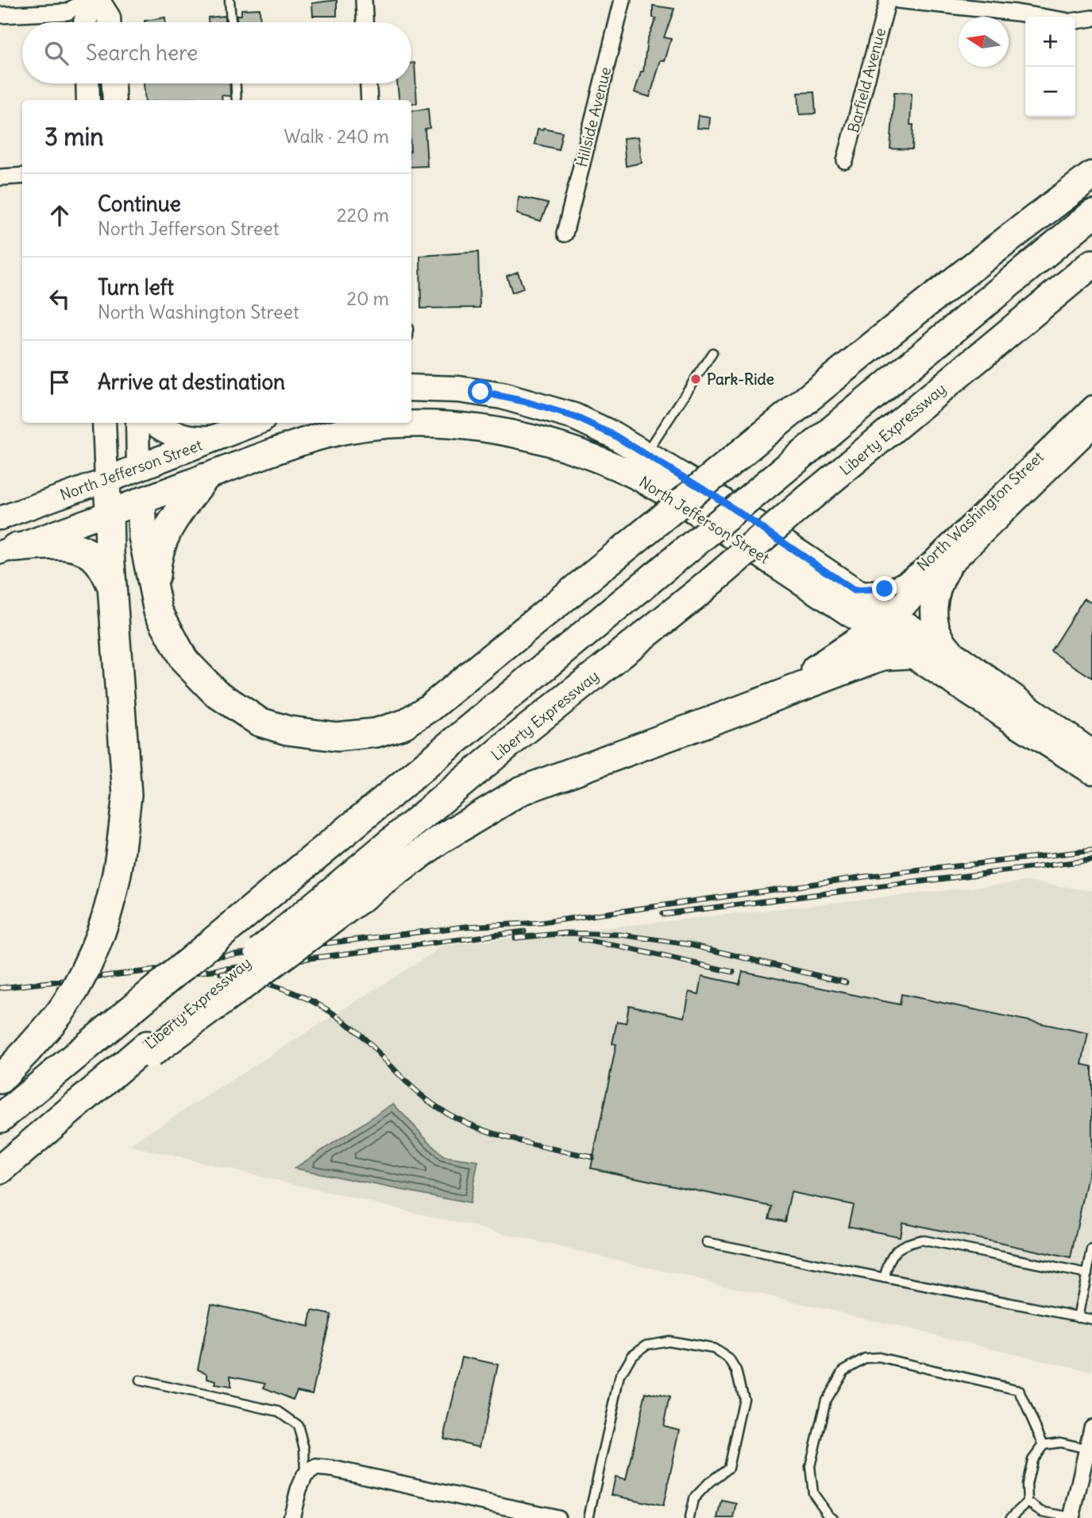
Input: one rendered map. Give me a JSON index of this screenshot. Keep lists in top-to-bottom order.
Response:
{
  "streets": {
    "highway": ["Liberty Expressway"],
    "main road": ["North Jefferson Street"],
    "street": ["Barfield Avenue", "Hillside Avenue", "North Washington Street"]
  },
  "crossings": [
    ["North Jefferson Street", "North Washington Street"]
  ],
  "places": ["Park-Ride"],
  "north": "left",
  "page": {
    "map_buttons": ["+", "−"],
    "search": "Search here",
    "heading": ["3 min", "Walk · 240 m"],
    "list": [
      ["Continue", "North Jefferson Street", "220 m"],
      ["Turn left", "North Washington Street", "20 m"],
      "Arrive at destination"
    ]
  }
}
